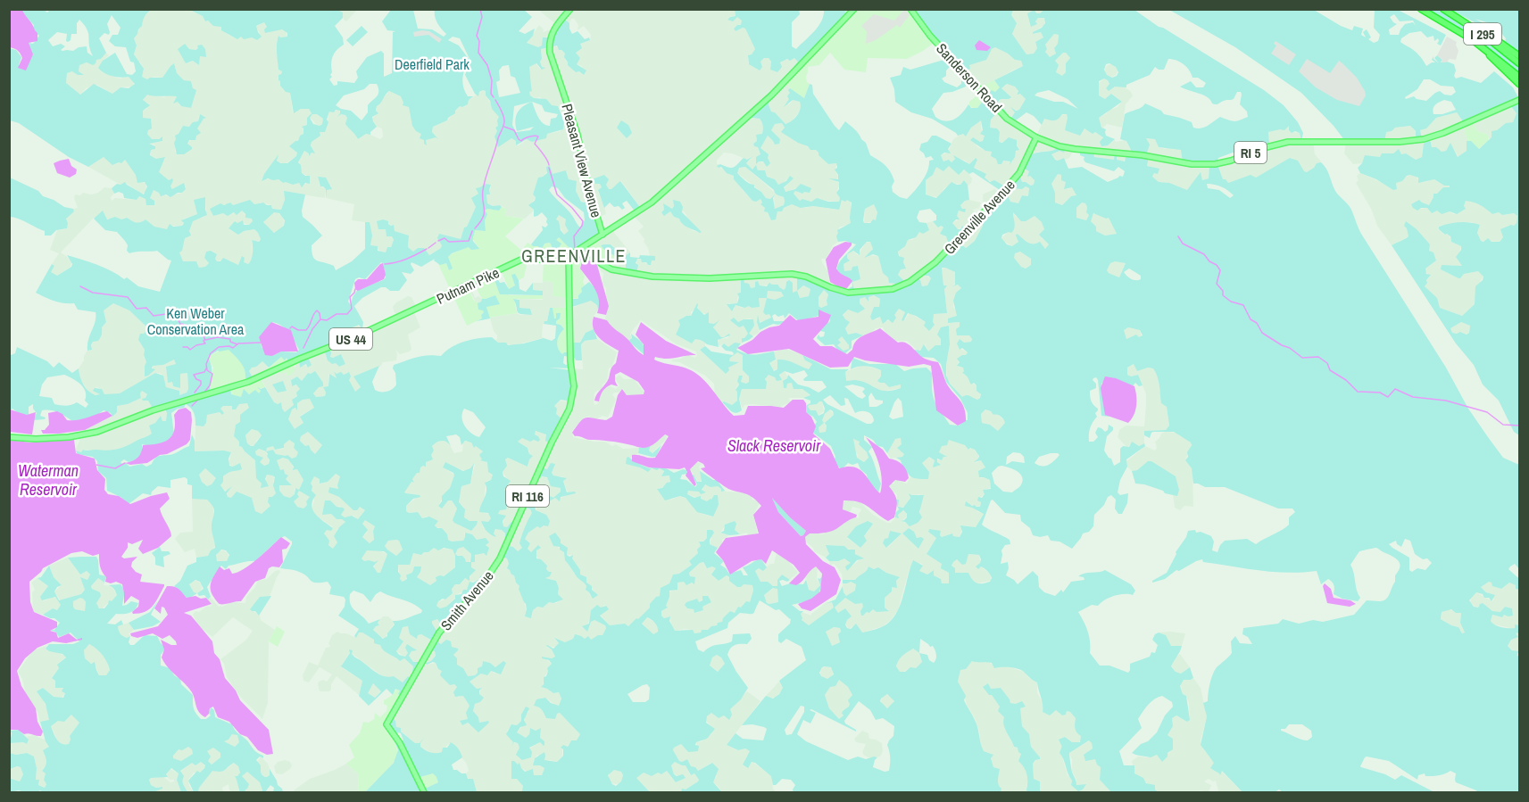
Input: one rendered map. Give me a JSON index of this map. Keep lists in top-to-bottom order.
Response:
{
  "streets": {
    "highway": ["I 295"],
    "main road": [
      "Sanderson Road",
      "RI 5",
      "Pleasant View Avenue",
      "Greenville Avenue",
      "Putnam Pike",
      "US 44",
      "RI 116",
      "Smith Avenue"
    ]
  },
  "crossings": [
    ["Sanderson Road", "RI 5"],
    ["Sanderson Road", "Greenville Avenue"],
    ["RI 5", "Greenville Avenue"],
    ["Pleasant View Avenue", "Putnam Pike"],
    ["Greenville Avenue", "Putnam Pike"],
    ["Putnam Pike", "Smith Avenue"],
    ["RI 116", "Smith Avenue"]
  ],
  "districts": ["GREENVILLE"],
  "water": ["Slack Reservoir", "Waterman Reservoir"],
  "parks": ["Deerfield Park", "Ken Weber Conservation Area"]
}
